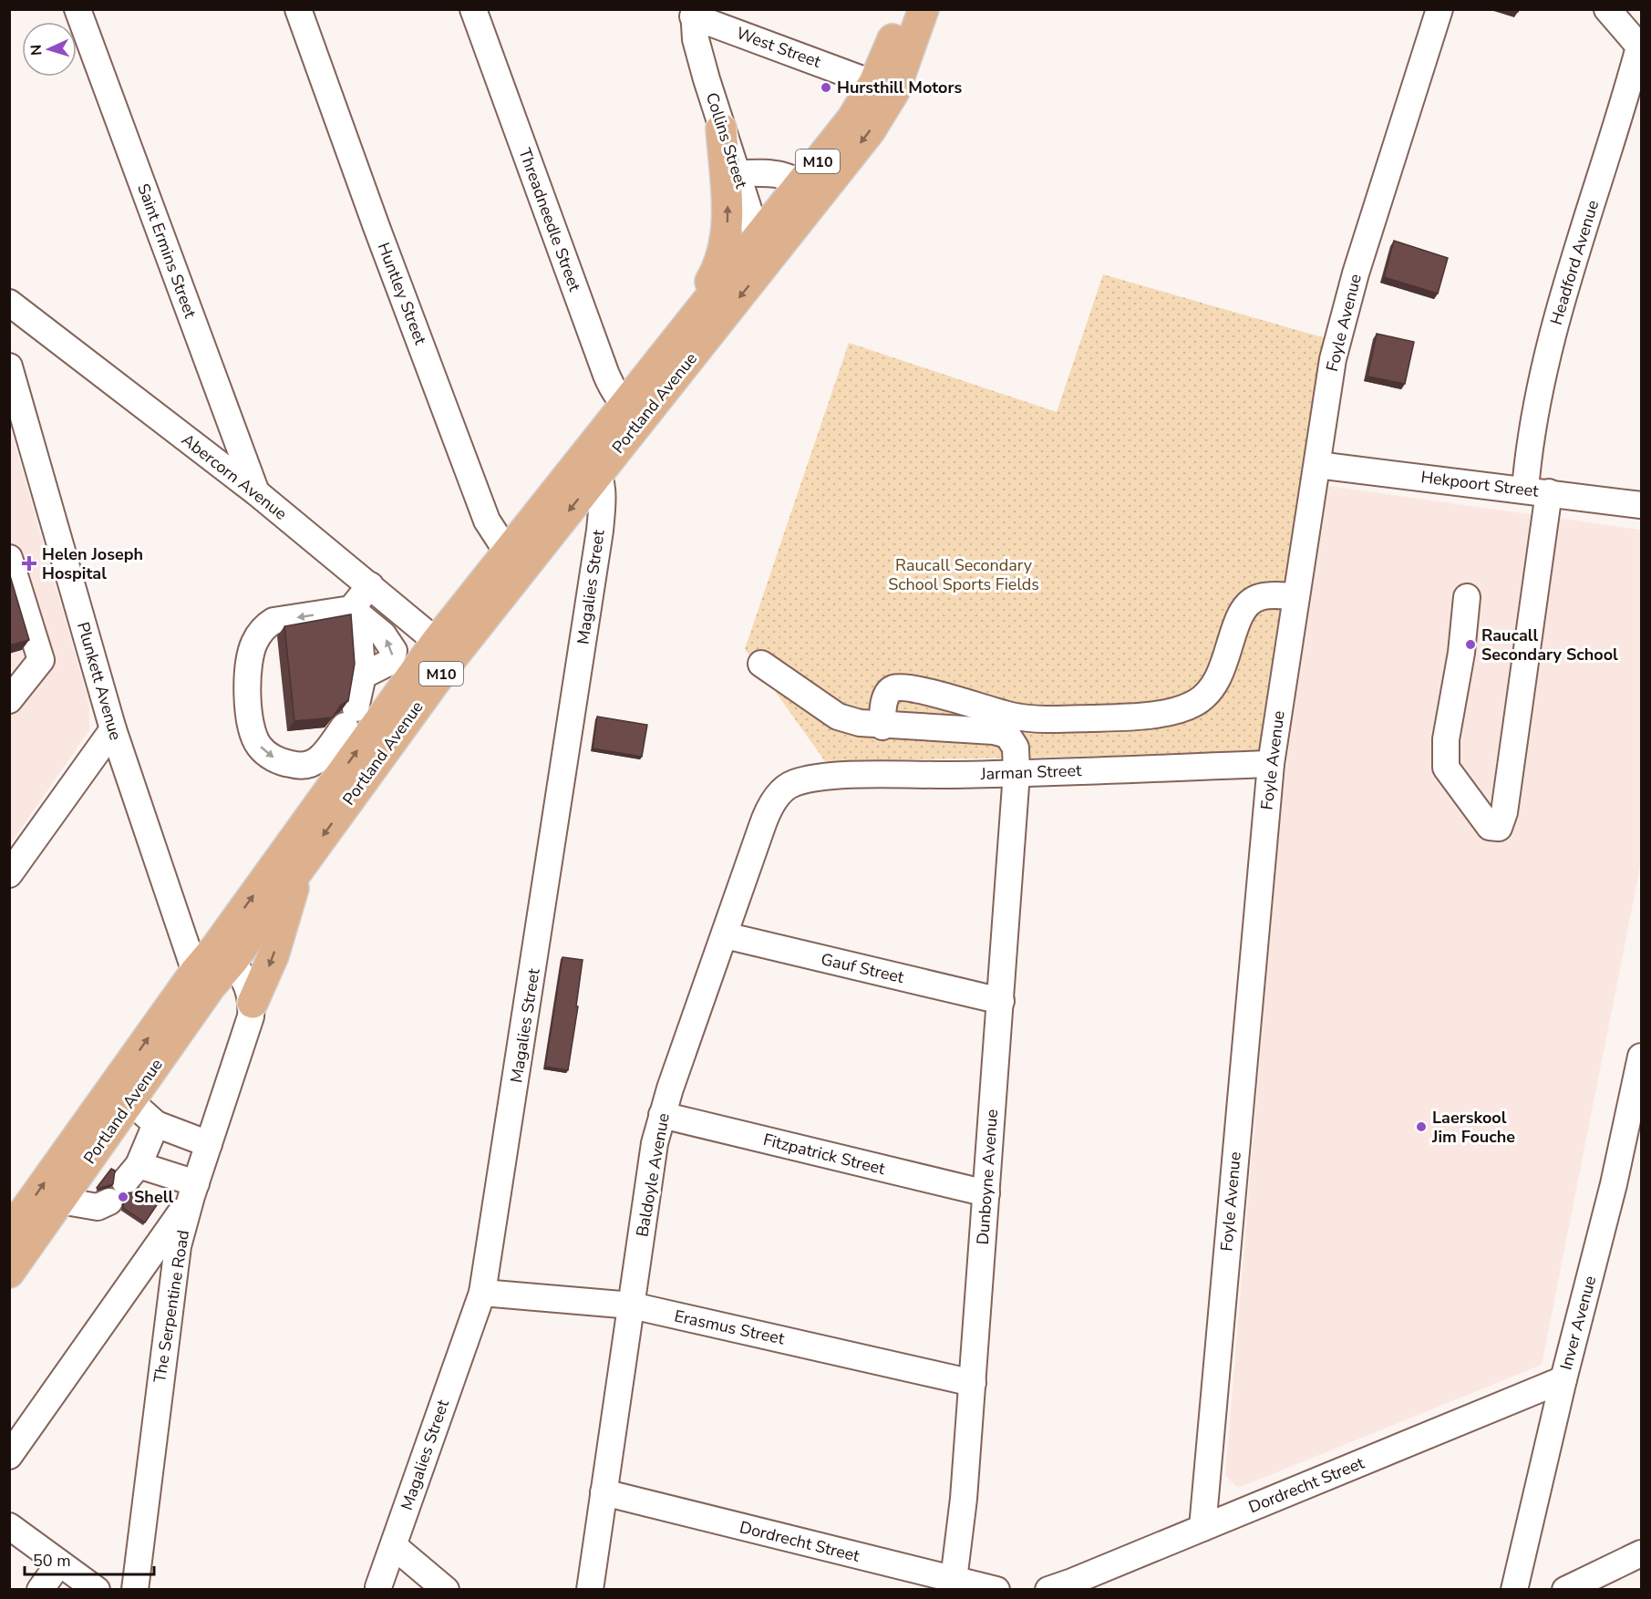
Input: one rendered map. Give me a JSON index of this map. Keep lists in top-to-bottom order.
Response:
{
  "streets": {
    "main road": ["M10", "Portland Avenue"],
    "street": [
      "West Street",
      "Collins Street",
      "Threadneedle Street",
      "Saint Ermins Street",
      "Headford Avenue",
      "Huntley Street",
      "Foyle Avenue",
      "Abercorn Avenue",
      "Hekpoort Street",
      "Magalies Street",
      "Plunkett Avenue",
      "Jarman Street",
      "Gauf Street",
      "Fitzpatrick Street",
      "Baldoyle Avenue",
      "Dunboyne Avenue",
      "The Serpentine Road",
      "Inver Avenue",
      "Erasmus Street",
      "Dordrecht Street"
    ]
  },
  "crossings": [
    ["West Street", "Collins Street"],
    ["West Street", "M10"],
    ["West Street", "Portland Avenue"],
    ["Collins Street", "Portland Avenue"],
    ["M10", "Portland Avenue"],
    ["Threadneedle Street", "Portland Avenue"],
    ["Saint Ermins Street", "Abercorn Avenue"],
    ["Headford Avenue", "Hekpoort Street"],
    ["Huntley Street", "Portland Avenue"],
    ["Foyle Avenue", "Hekpoort Street"],
    ["Foyle Avenue", "Jarman Street"],
    ["Foyle Avenue", "Dordrecht Street"],
    ["Portland Avenue", "Abercorn Avenue"],
    ["Portland Avenue", "Magalies Street"],
    ["Portland Avenue", "Plunkett Avenue"],
    ["Magalies Street", "Erasmus Street"],
    ["Jarman Street", "Baldoyle Avenue"],
    ["Jarman Street", "Dunboyne Avenue"],
    ["Gauf Street", "Baldoyle Avenue"],
    ["Gauf Street", "Dunboyne Avenue"],
    ["Fitzpatrick Street", "Baldoyle Avenue"],
    ["Fitzpatrick Street", "Dunboyne Avenue"],
    ["Baldoyle Avenue", "Erasmus Street"],
    ["Baldoyle Avenue", "Dordrecht Street"],
    ["Dunboyne Avenue", "Erasmus Street"],
    ["Dunboyne Avenue", "Dordrecht Street"],
    ["Inver Avenue", "Dordrecht Street"]
  ],
  "parks": ["Raucall Secondary School Sports Fields"],
  "places": {
    "other": [
      "Hursthill Motors",
      "Raucall Secondary School",
      "Laerskool Jim Fouche",
      "Shell"
    ],
    "health": ["Helen Joseph Hospital"]
  },
  "scale_bar": "50 m",
  "north": "left"
}
